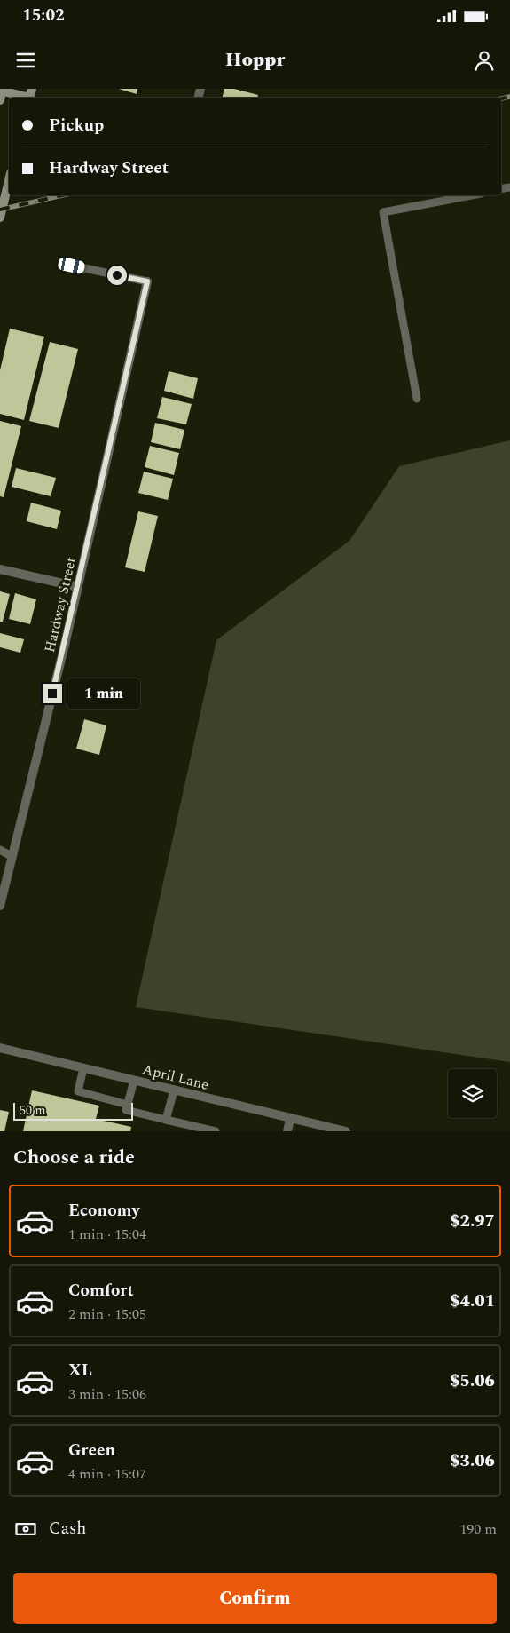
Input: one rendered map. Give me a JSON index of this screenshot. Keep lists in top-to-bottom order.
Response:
{
  "streets": {
    "street": ["Hardway Street", "April Lane"]
  },
  "scale_bar": "50 m",
  "page": {
    "status": "15:02",
    "header": "Hoppr",
    "banner": ["Pickup", "Hardway Street"],
    "bubble": "1 min",
    "scale": "50 m",
    "heading": "Choose a ride",
    "list": [
      {
        "name": "Economy",
        "note": "1 min · 15:04",
        "value": "$2.97"
      },
      {
        "name": "Comfort",
        "note": "2 min · 15:05",
        "value": "$4.01"
      },
      {
        "name": "XL",
        "note": "3 min · 15:06",
        "value": "$5.06"
      },
      {
        "name": "Green",
        "note": "4 min · 15:07",
        "value": "$3.06"
      }
    ],
    "pay": ["Cash", "190 m"],
    "buttons": "Confirm"
  }
}
